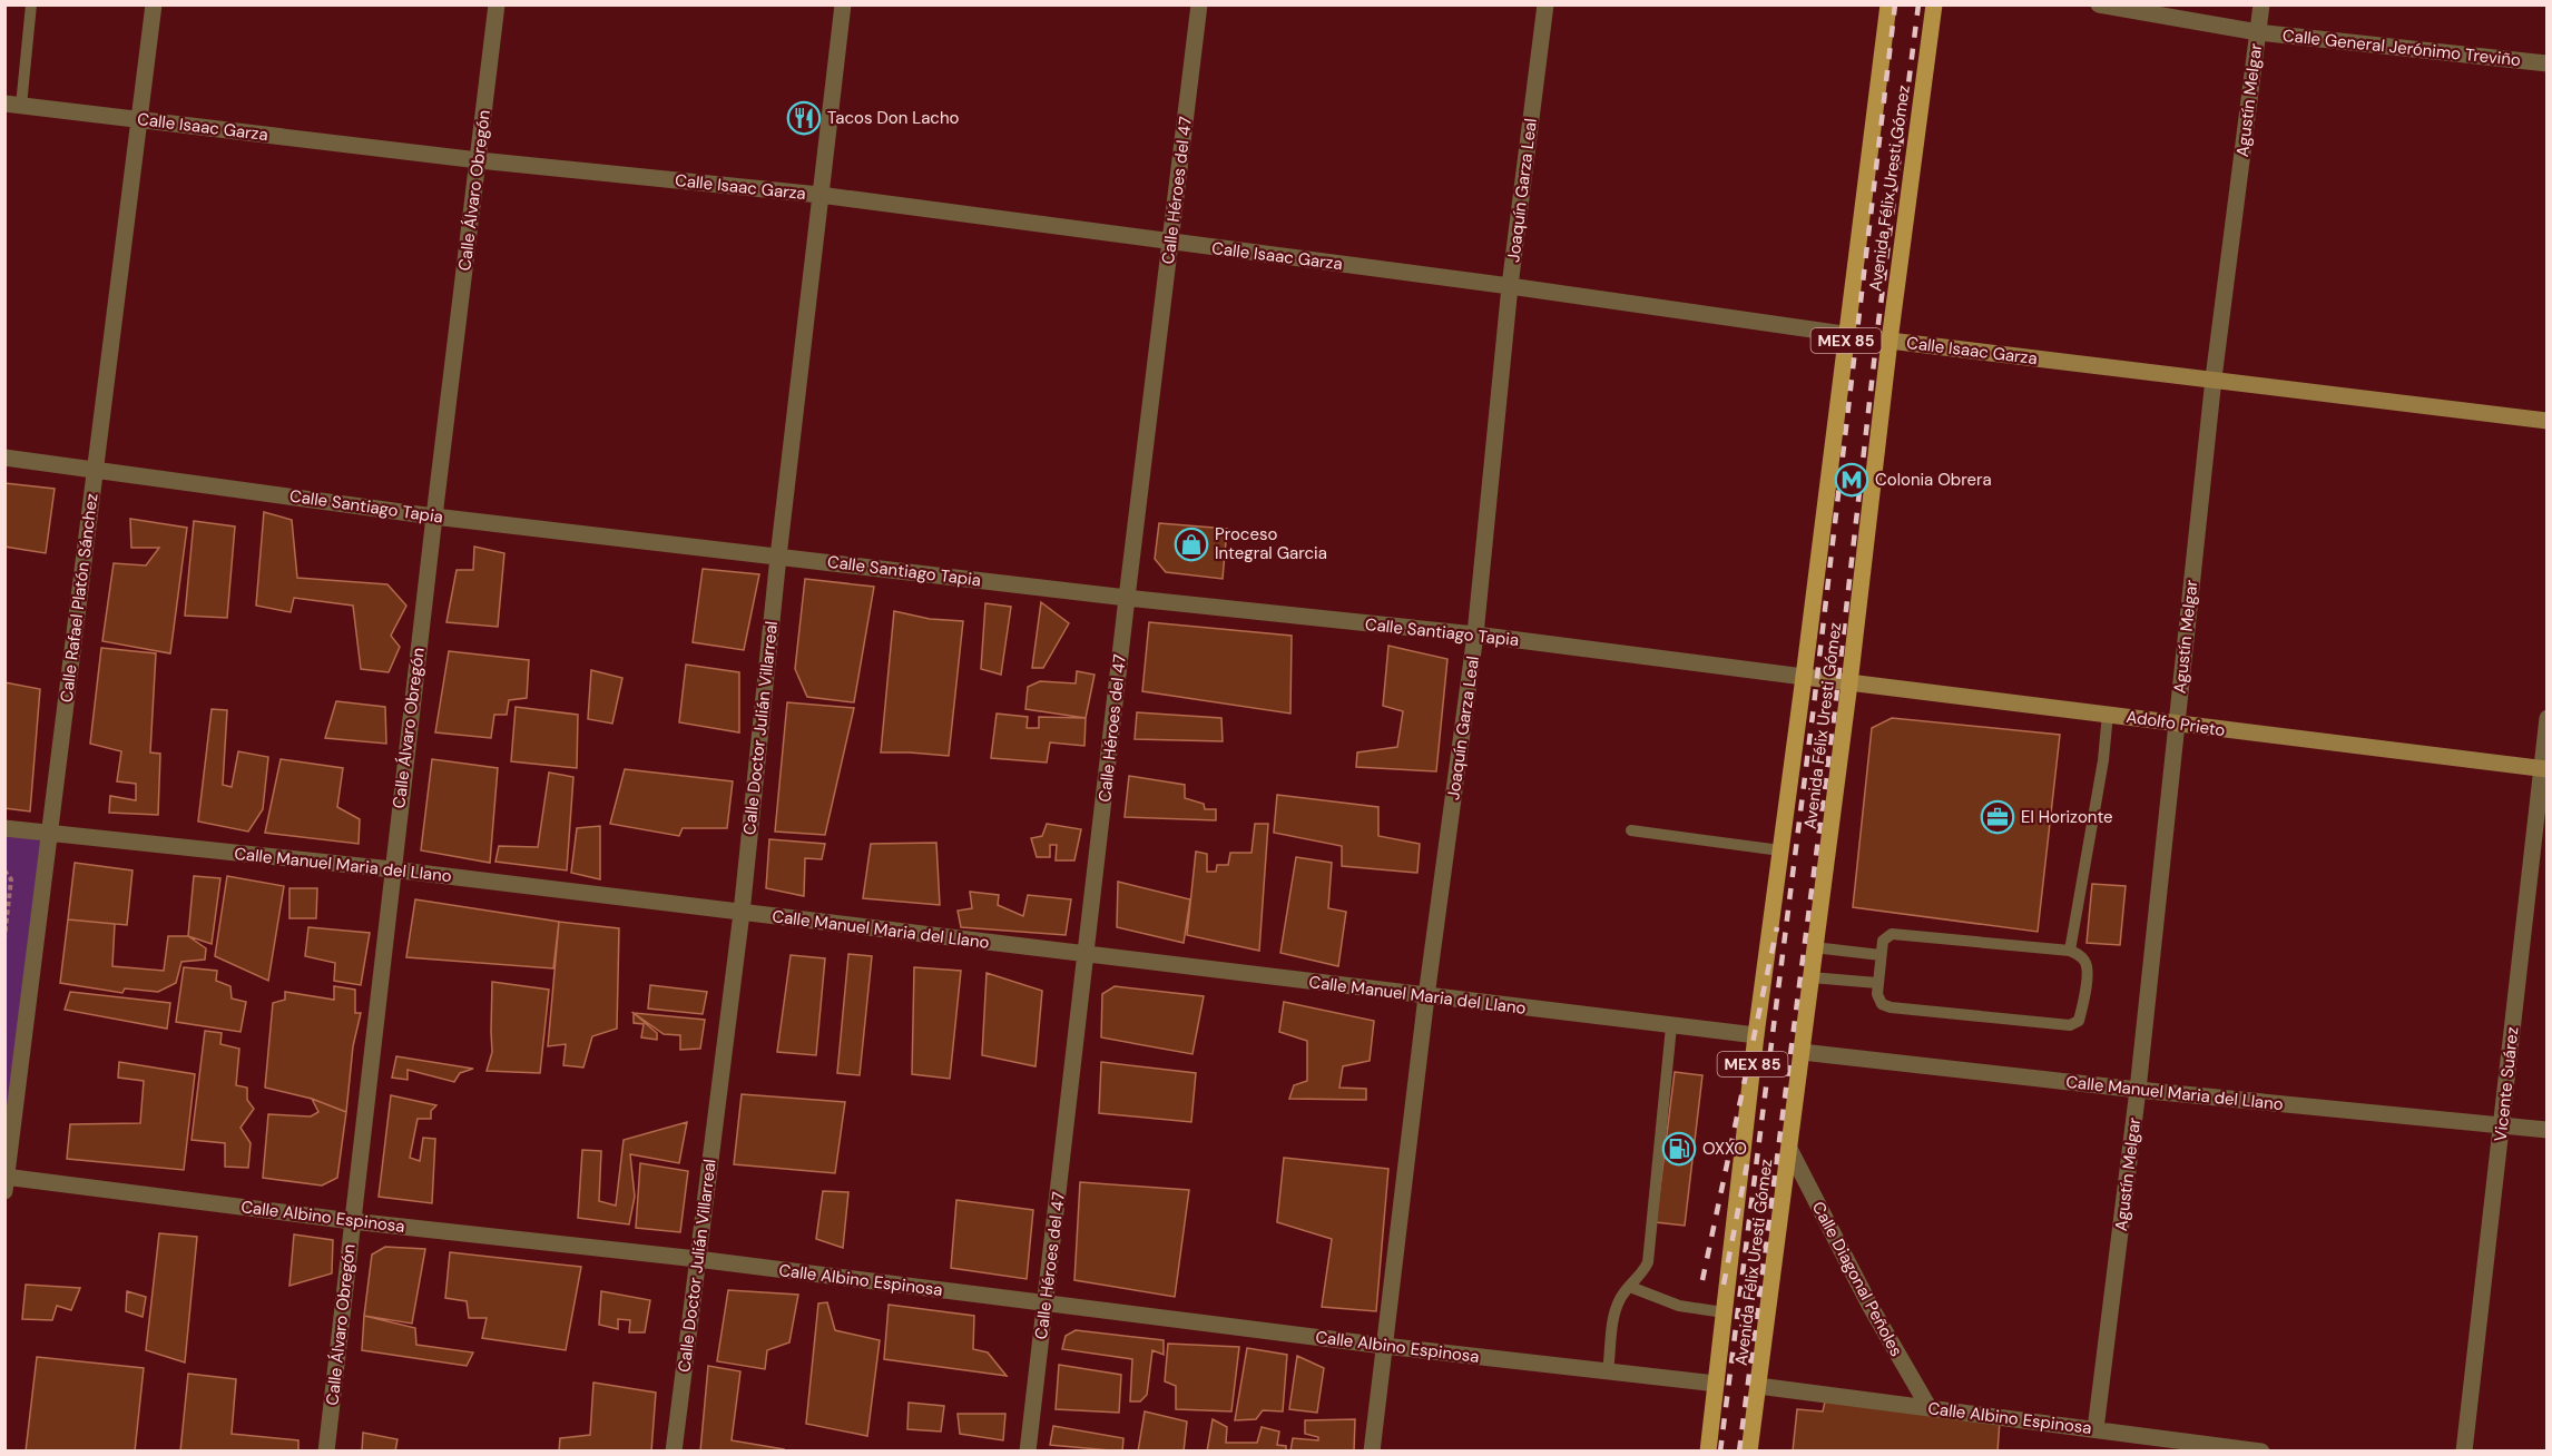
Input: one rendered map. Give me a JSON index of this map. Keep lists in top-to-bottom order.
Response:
{
  "streets": {
    "main road": ["Avenida Félix Uresti Gómez", "MEX 85"],
    "street": [
      "Calle General Jerónimo Treviño",
      "Agustín Melgar",
      "Calle Isaac Garza",
      "Calle Álvaro Obregón",
      "Calle Héroes del 47",
      "Joaquín Garza Leal",
      "Calle Santiago Tapia",
      "Calle Rafael Platón Sánchez",
      "Adolfo Prieto",
      "Calle Doctor Julián Villarreal",
      "Calle Manuel Maria del Llano",
      "Vicente Suárez",
      "Calle Albino Espinosa",
      "Calle Diagonal Peñoles"
    ]
  },
  "crossings": [
    ["Calle General Jerónimo Treviño", "Agustín Melgar"],
    ["Agustín Melgar", "Calle Isaac Garza"],
    ["Agustín Melgar", "Adolfo Prieto"],
    ["Agustín Melgar", "Calle Manuel Maria del Llano"],
    ["Agustín Melgar", "Calle Albino Espinosa"],
    ["Calle Isaac Garza", "Avenida Félix Uresti Gómez"],
    ["Calle Isaac Garza", "Calle Álvaro Obregón"],
    ["Calle Isaac Garza", "Calle Héroes del 47"],
    ["Calle Isaac Garza", "Joaquín Garza Leal"],
    ["Calle Isaac Garza", "Calle Rafael Platón Sánchez"],
    ["Calle Isaac Garza", "Calle Doctor Julián Villarreal"],
    ["Avenida Félix Uresti Gómez", "Calle Santiago Tapia"],
    ["Avenida Félix Uresti Gómez", "Adolfo Prieto"],
    ["Avenida Félix Uresti Gómez", "Calle Manuel Maria del Llano"],
    ["Avenida Félix Uresti Gómez", "Calle Albino Espinosa"],
    ["Avenida Félix Uresti Gómez", "Calle Diagonal Peñoles"],
    ["Calle Álvaro Obregón", "Calle Santiago Tapia"],
    ["Calle Álvaro Obregón", "Calle Manuel Maria del Llano"],
    ["Calle Álvaro Obregón", "Calle Albino Espinosa"],
    ["Calle Héroes del 47", "Calle Santiago Tapia"],
    ["Calle Héroes del 47", "Calle Manuel Maria del Llano"],
    ["Calle Héroes del 47", "Calle Albino Espinosa"],
    ["Joaquín Garza Leal", "Calle Santiago Tapia"],
    ["Joaquín Garza Leal", "Calle Manuel Maria del Llano"],
    ["Joaquín Garza Leal", "Calle Albino Espinosa"],
    ["Calle Santiago Tapia", "Calle Rafael Platón Sánchez"],
    ["Calle Santiago Tapia", "Adolfo Prieto"],
    ["Calle Santiago Tapia", "Calle Doctor Julián Villarreal"],
    ["Calle Rafael Platón Sánchez", "Calle Manuel Maria del Llano"],
    ["Calle Rafael Platón Sánchez", "Calle Albino Espinosa"],
    ["Adolfo Prieto", "Vicente Suárez"],
    ["Calle Doctor Julián Villarreal", "Calle Manuel Maria del Llano"],
    ["Calle Doctor Julián Villarreal", "Calle Albino Espinosa"],
    ["Calle Manuel Maria del Llano", "Vicente Suárez"],
    ["Calle Albino Espinosa", "Calle Diagonal Peñoles"]
  ],
  "places": {
    "restaurant": ["Tacos Don Lacho"],
    "metro station": ["Colonia Obrera"],
    "shop": ["Proceso Integral Garcia"],
    "office": ["El Horizonte"],
    "fuel station": ["OXXO"]
  }
}
